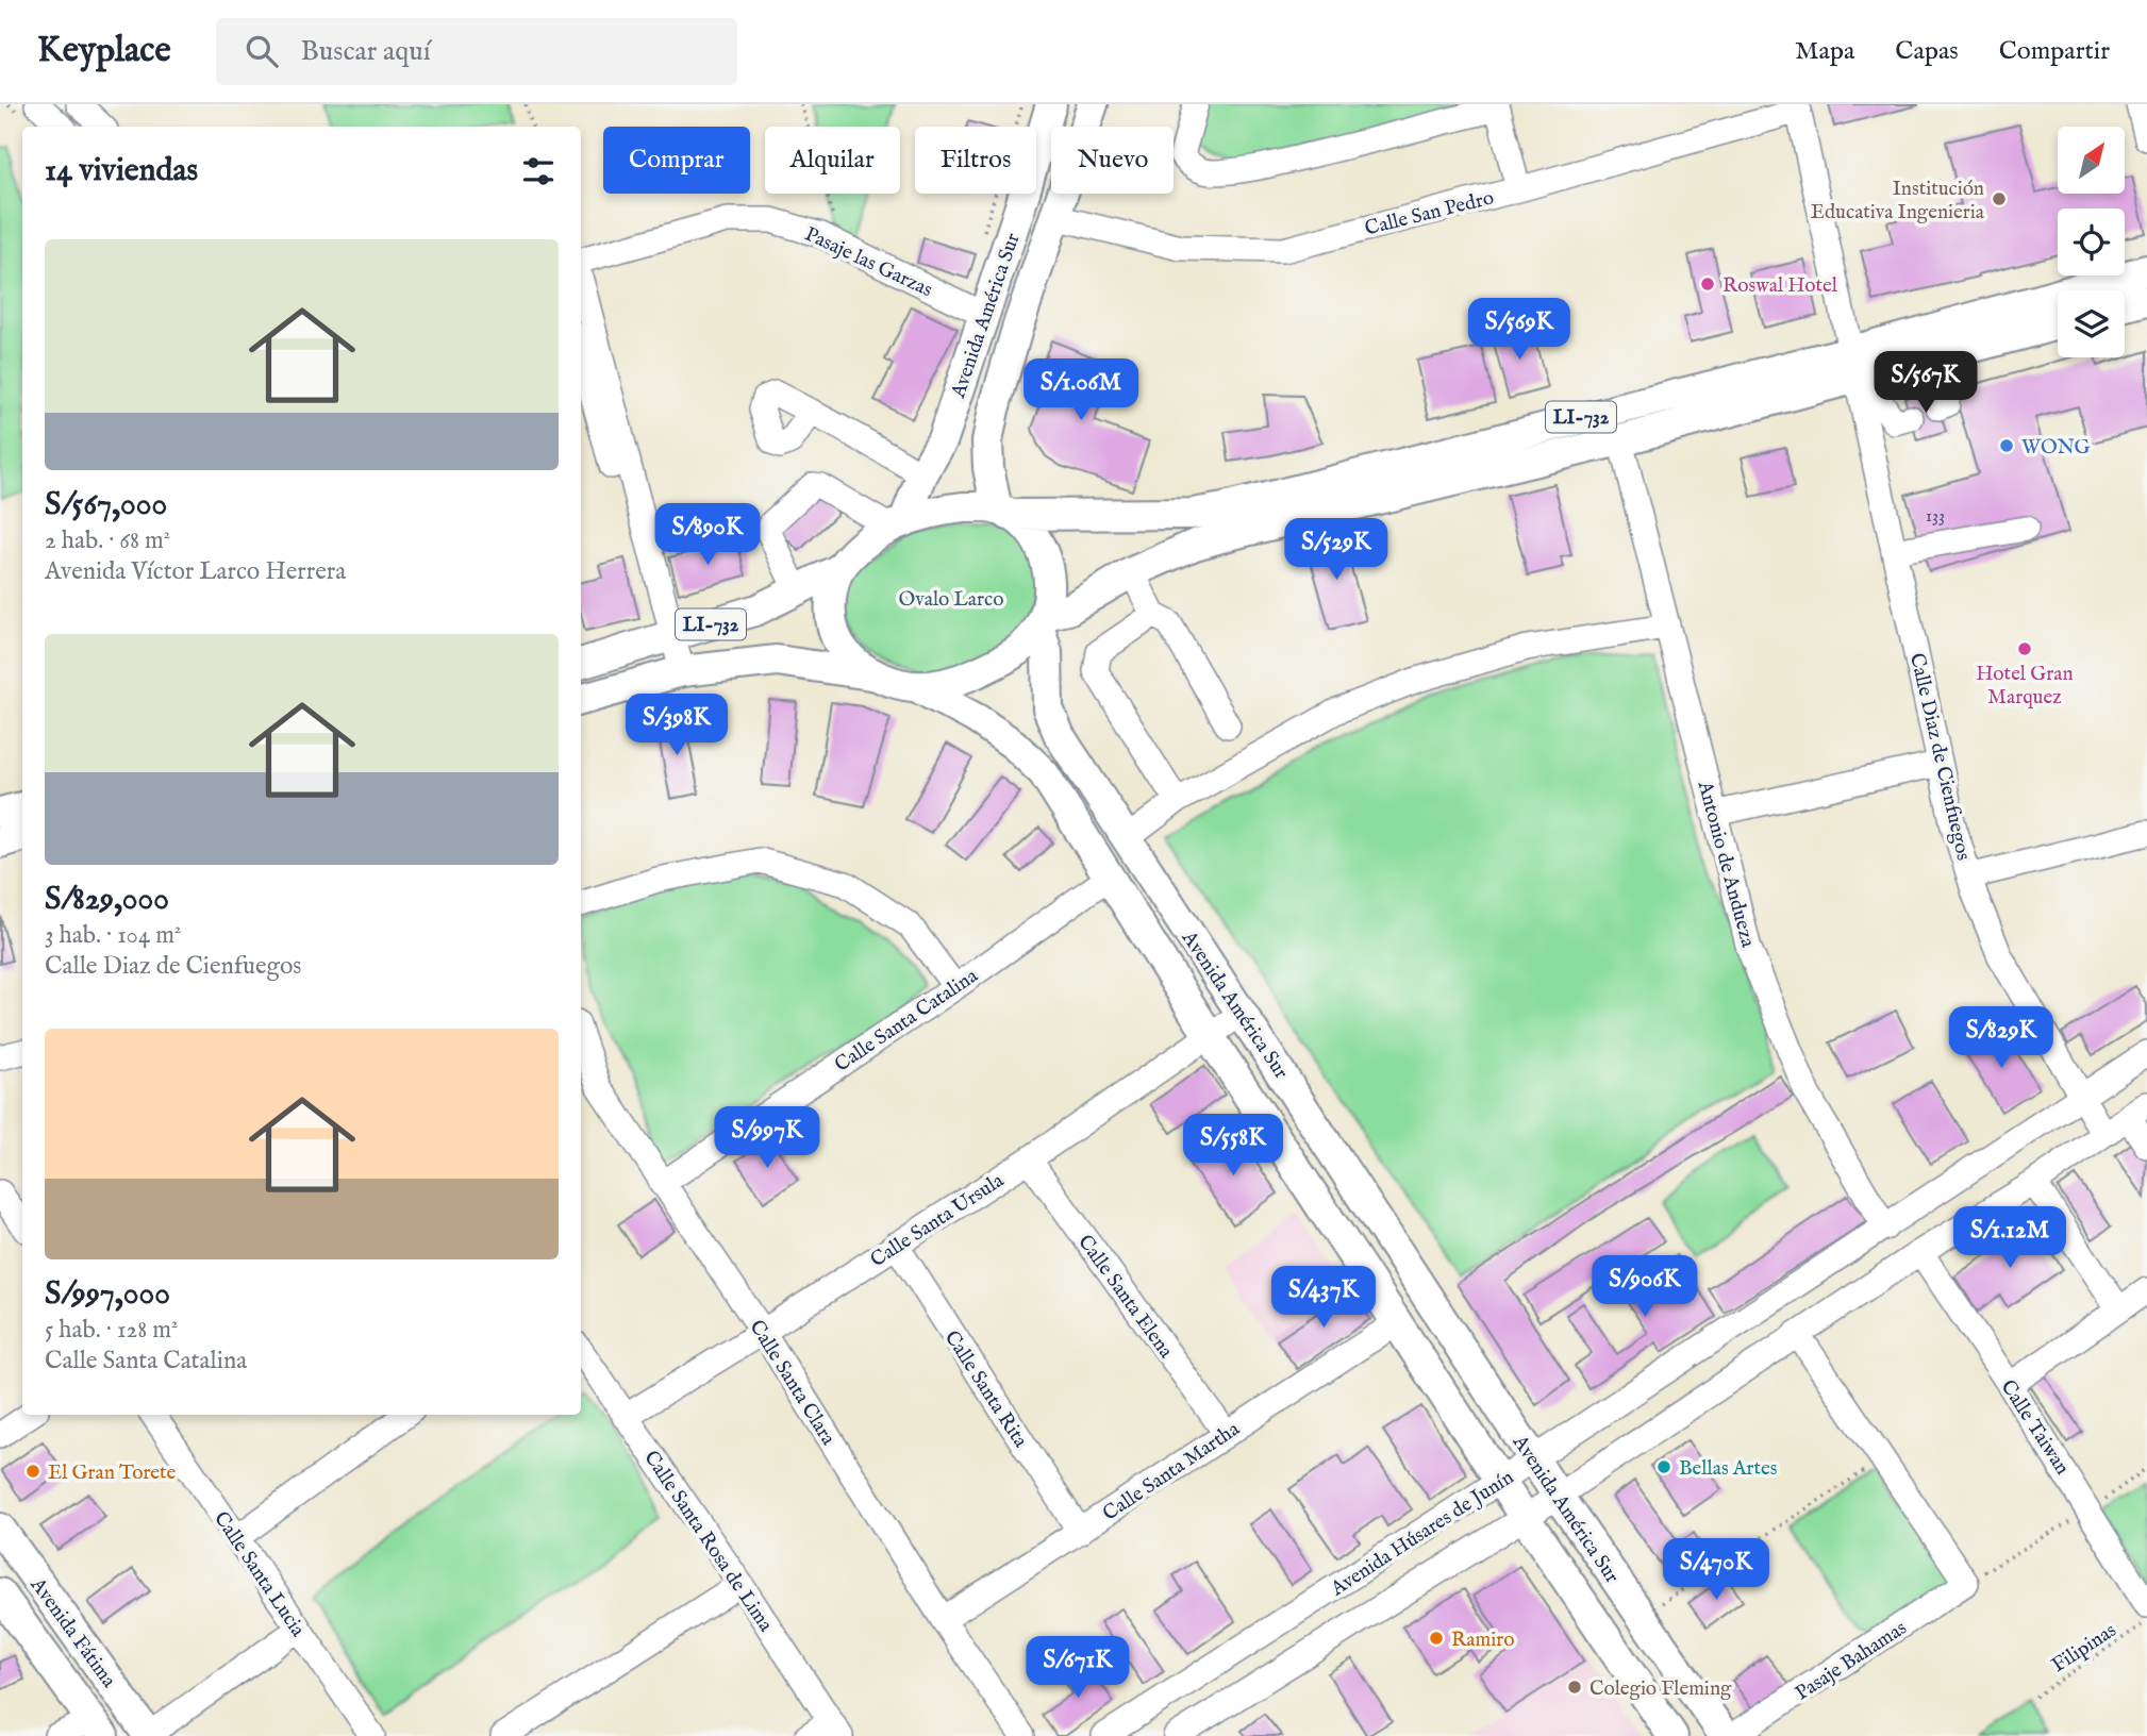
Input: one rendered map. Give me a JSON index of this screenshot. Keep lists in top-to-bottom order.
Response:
{
  "streets": {
    "main road": ["Avenida América Sur", "LI-732", "Avenida Fátima"],
    "street": [
      "Calle San Pedro",
      "Pasaje las Garzas",
      "Calle Diaz de Cienfuegos",
      "Antonio de Andueza",
      "Calle Santa Catalina",
      "Calle Santa Ursula",
      "Calle Santa Elena",
      "Calle Santa Clara",
      "Calle Santa Rita",
      "Calle Taiwan",
      "Calle Santa Martha",
      "Avenida Húsares de Junín",
      "Calle Santa Rosa de Lima",
      "Calle Santa Lucia",
      "Pasaje Bahamas"
    ],
    "path": ["Filipinas"]
  },
  "crossings": [
    ["Calle San Pedro", "Avenida América Sur"],
    ["Calle San Pedro", "Calle Diaz de Cienfuegos"],
    ["Pasaje las Garzas", "Avenida América Sur"],
    ["Avenida América Sur", "LI-732"],
    ["Avenida América Sur", "Calle Santa Catalina"],
    ["Avenida América Sur", "Calle Santa Ursula"],
    ["Avenida América Sur", "Calle Santa Martha"],
    ["Avenida América Sur", "Avenida Húsares de Junín"],
    ["LI-732", "Calle Diaz de Cienfuegos"],
    ["LI-732", "Antonio de Andueza"],
    ["Calle Diaz de Cienfuegos", "Avenida Húsares de Junín"],
    ["Antonio de Andueza", "Avenida Húsares de Junín"],
    ["Calle Santa Catalina", "Calle Santa Clara"],
    ["Calle Santa Ursula", "Calle Santa Elena"],
    ["Calle Santa Ursula", "Calle Santa Clara"],
    ["Calle Santa Ursula", "Calle Santa Rita"],
    ["Calle Santa Ursula", "Calle Santa Rosa de Lima"],
    ["Calle Santa Elena", "Calle Santa Martha"],
    ["Calle Santa Clara", "Calle Santa Martha"],
    ["Calle Santa Rita", "Calle Santa Martha"],
    ["Calle Taiwan", "Avenida Húsares de Junín"]
  ],
  "parks": ["Ovalo Larco"],
  "places": [
    "Institución Educativa Ingenieria",
    "Roswal Hotel",
    "WONG",
    "Hotel Gran Marquez",
    "Bellas Artes",
    "El Gran Torete",
    "Ramiro",
    "Colegio Fleming"
  ],
  "house_numbers": ["133"],
  "north": "top right",
  "page": {
    "header": "Keyplace",
    "search": "Buscar aquí",
    "nav": ["Mapa", "Capas", "Compartir"],
    "chip": [
      "Comprar",
      "Alquilar",
      "Filtros",
      "Nuevo"
    ],
    "heading": "14 viviendas",
    "list": [
      {
        "name": "S/567,000",
        "note": "2 hab. · 68 m² · Avenida Víctor Larco Herrera"
      },
      {
        "name": "S/829,000",
        "note": "3 hab. · 104 m² · Calle Diaz de Cienfuegos"
      },
      {
        "name": "S/997,000",
        "note": "5 hab. · 128 m² · Calle Santa Catalina"
      }
    ],
    "price": [
      "S/569K",
      "S/567K",
      "S/1.06M",
      "S/890K",
      "S/529K",
      "S/398K",
      "S/829K",
      "S/997K",
      "S/558K",
      "S/1.12M",
      "S/906K",
      "S/437K",
      "S/470K",
      "S/671K"
    ]
  }
}
